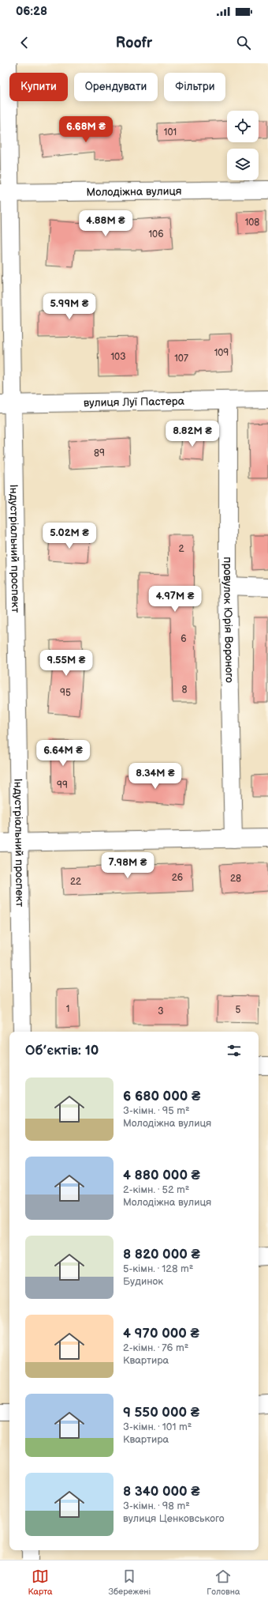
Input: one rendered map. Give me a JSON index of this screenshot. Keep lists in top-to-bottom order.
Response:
{
  "streets": {
    "street": [
      "Молодіжна вулиця",
      "вулиця Луї Пастера",
      "Індустріальний проспект",
      "провулок Юрія Вороного"
    ]
  },
  "crossings": [
    ["Молодіжна вулиця", "Індустріальний проспект"],
    ["вулиця Луї Пастера", "Індустріальний проспект"],
    ["вулиця Луї Пастера", "провулок Юрія Вороного"]
  ],
  "house_numbers": [
    "101",
    "108",
    "106",
    "109",
    "103",
    "107",
    "89",
    "2",
    "6",
    "8",
    "95",
    "99",
    "26",
    "28",
    "22",
    "1",
    "5",
    "3"
  ],
  "page": {
    "status": "06:28",
    "header": "Roofr",
    "chip": ["Купити", "Орендувати", "Фільтри"],
    "price": [
      "6.68M ₴",
      "4.88M ₴",
      "5.99M ₴",
      "8.82M ₴",
      "5.02M ₴",
      "4.97M ₴",
      "9.55M ₴",
      "6.64M ₴",
      "8.34M ₴",
      "7.98M ₴"
    ],
    "heading": "Об’єктів: 10",
    "list": [
      {
        "name": "6 680 000 ₴",
        "note": "3-кімн. · 95 m² · Молодіжна вулиця"
      },
      {
        "name": "4 880 000 ₴",
        "note": "2-кімн. · 52 m² · Молодіжна вулиця"
      },
      {
        "name": "8 820 000 ₴",
        "note": "5-кімн. · 128 m² · Будинок"
      },
      {
        "name": "4 970 000 ₴",
        "note": "2-кімн. · 76 m² · Квартира"
      },
      {
        "name": "9 550 000 ₴",
        "note": "3-кімн. · 101 m² · Квартира"
      },
      {
        "name": "8 340 000 ₴",
        "note": "3-кімн. · 98 m² · вулиця Ценковського"
      }
    ],
    "tabs": ["Карта", "Збережені", "Головна"]
  }
}
